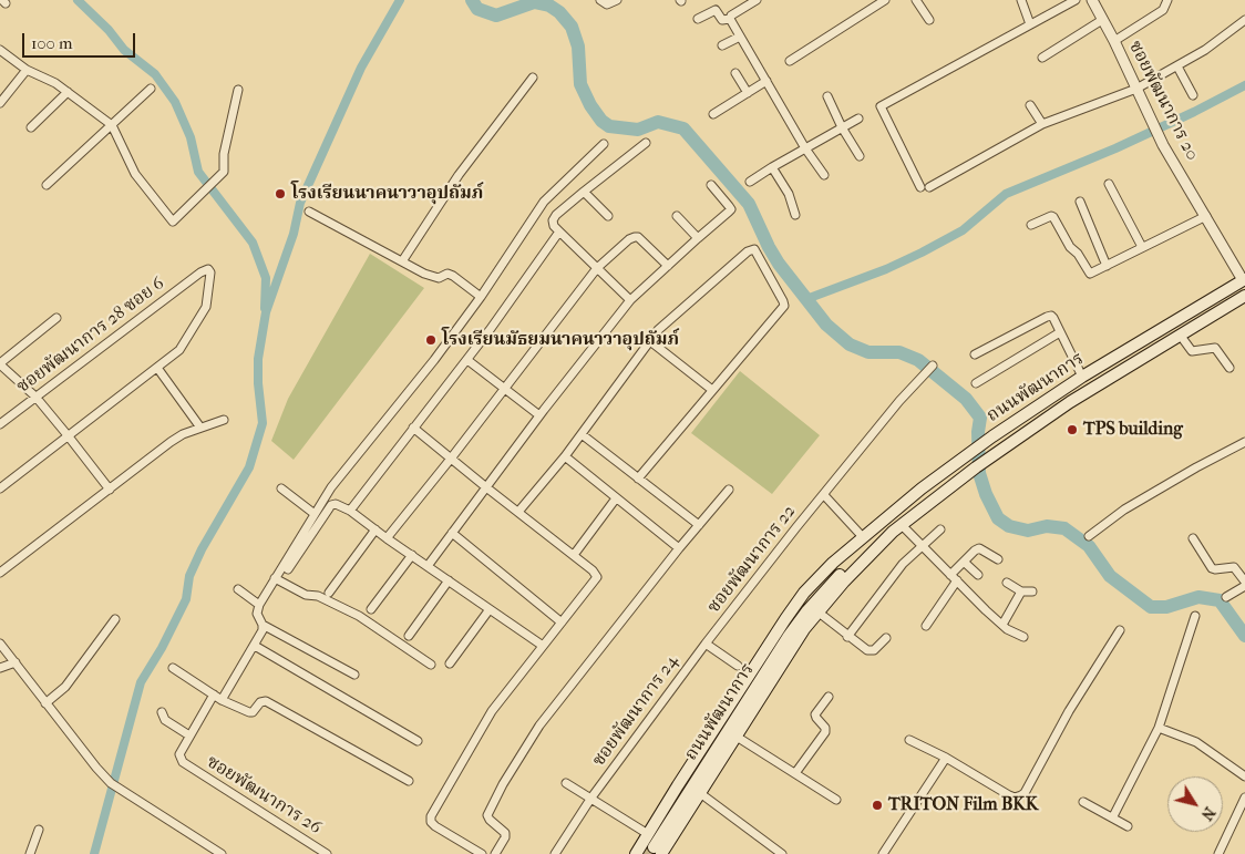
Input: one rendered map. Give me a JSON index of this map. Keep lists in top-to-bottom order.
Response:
{
  "streets": {
    "main road": ["ถนนพัฒนาการ"],
    "street": [
      "ซอยพัฒนาการ 20",
      "ซอยพัฒนาการ 28 ซอย 6",
      "ซอยพัฒนาการ 22",
      "ซอยพัฒนาการ 24",
      "ซอยพัฒนาการ 26"
    ]
  },
  "crossings": [
    ["ซอยพัฒนาการ 20", "ถนนพัฒนาการ"],
    ["ซอยพัฒนาการ 22", "ซอยพัฒนาการ 24"]
  ],
  "places": [
    "โรงเรียนนาคนาวาอุปถัมภ์",
    "โรงเรียนมัธยมนาคนาวาอุปถัมภ์",
    "TPS building",
    "TRITON Film BKK"
  ],
  "scale_bar": "100 m",
  "north": "bottom right"
}
